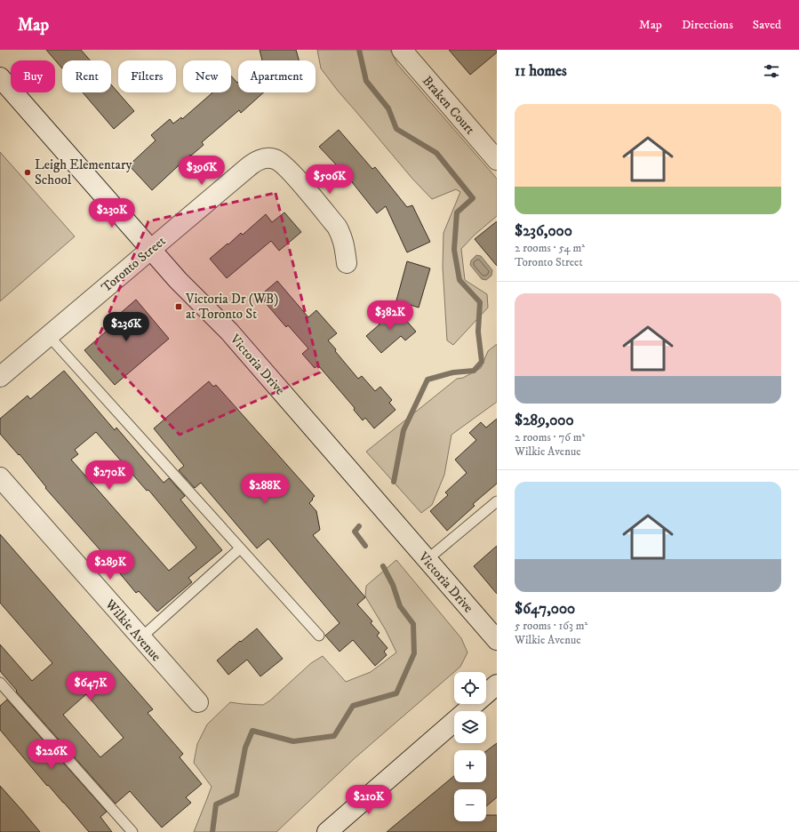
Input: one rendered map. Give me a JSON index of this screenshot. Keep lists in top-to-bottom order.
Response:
{
  "streets": {
    "main road": [
      "Braken Court",
      "Toronto Street",
      "Victoria Drive",
      "Wilkie Avenue"
    ]
  },
  "crossings": [
    ["Toronto Street", "Victoria Drive"]
  ],
  "places": {
    "other": ["Leigh Elementary School"],
    "transit": ["Victoria Dr (WB) at Toronto St"]
  },
  "page": {
    "header": "Map",
    "nav": ["Map", "Directions", "Saved"],
    "heading": "11 homes",
    "chip": [
      "Buy",
      "Rent",
      "Filters",
      "New",
      "Apartment"
    ],
    "list": [
      {
        "name": "$236,000",
        "note": "2 rooms · 54 m² · Toronto Street"
      },
      {
        "name": "$289,000",
        "note": "2 rooms · 76 m² · Wilkie Avenue"
      },
      {
        "name": "$647,000",
        "note": "5 rooms · 163 m² · Wilkie Avenue"
      }
    ],
    "price": [
      "$396K",
      "$506K",
      "$230K",
      "$382K",
      "$236K",
      "$270K",
      "$288K",
      "$289K",
      "$647K",
      "$226K",
      "$210K"
    ],
    "map_buttons": ["+", "−"]
  }
}
